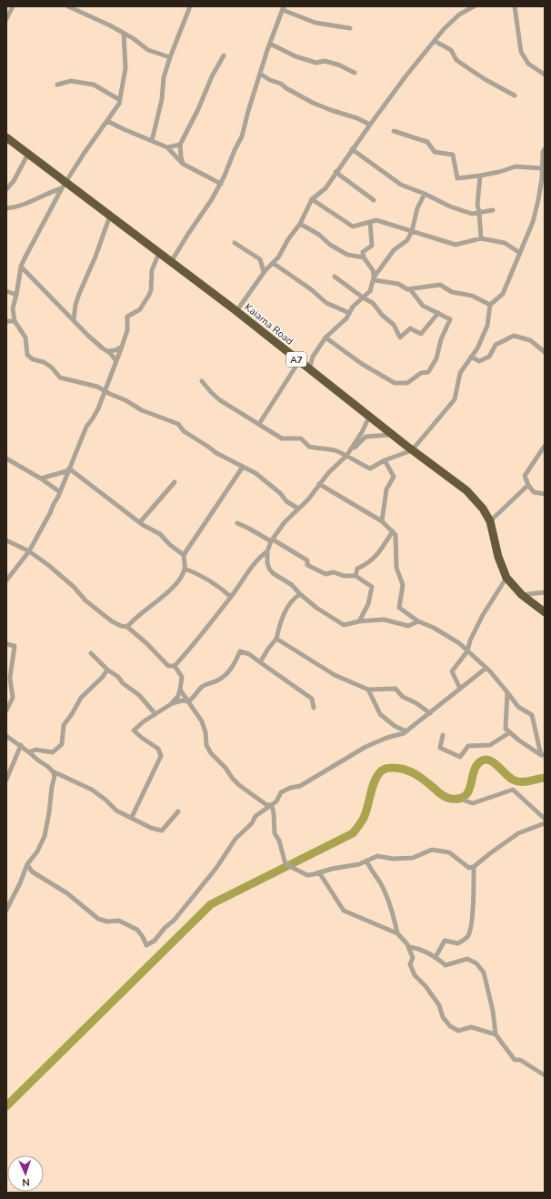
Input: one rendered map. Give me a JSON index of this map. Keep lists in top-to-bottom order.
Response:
{
  "streets": {
    "highway": ["Kaiama Road", "A7"]
  },
  "north": "bottom"
}
